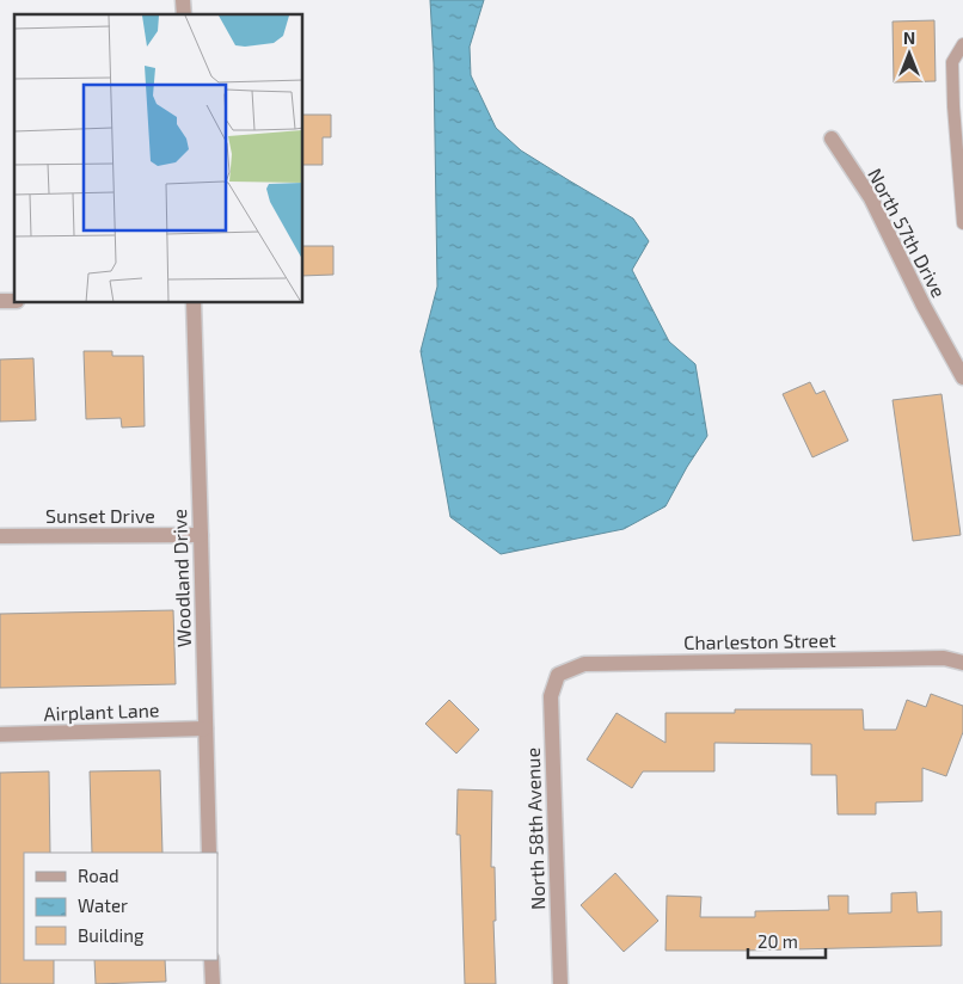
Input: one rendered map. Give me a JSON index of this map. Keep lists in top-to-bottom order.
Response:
{
  "streets": {
    "street": [
      "North 57th Drive",
      "Sunset Drive",
      "Woodland Drive",
      "Charleston Street",
      "Airplant Lane",
      "North 58th Avenue"
    ]
  },
  "crossings": [
    ["Sunset Drive", "Woodland Drive"],
    ["Woodland Drive", "Airplant Lane"],
    ["Charleston Street", "North 58th Avenue"]
  ],
  "legend": ["Road", "Water", "Building"],
  "scale_bar": "20 m",
  "north": "top"
}
